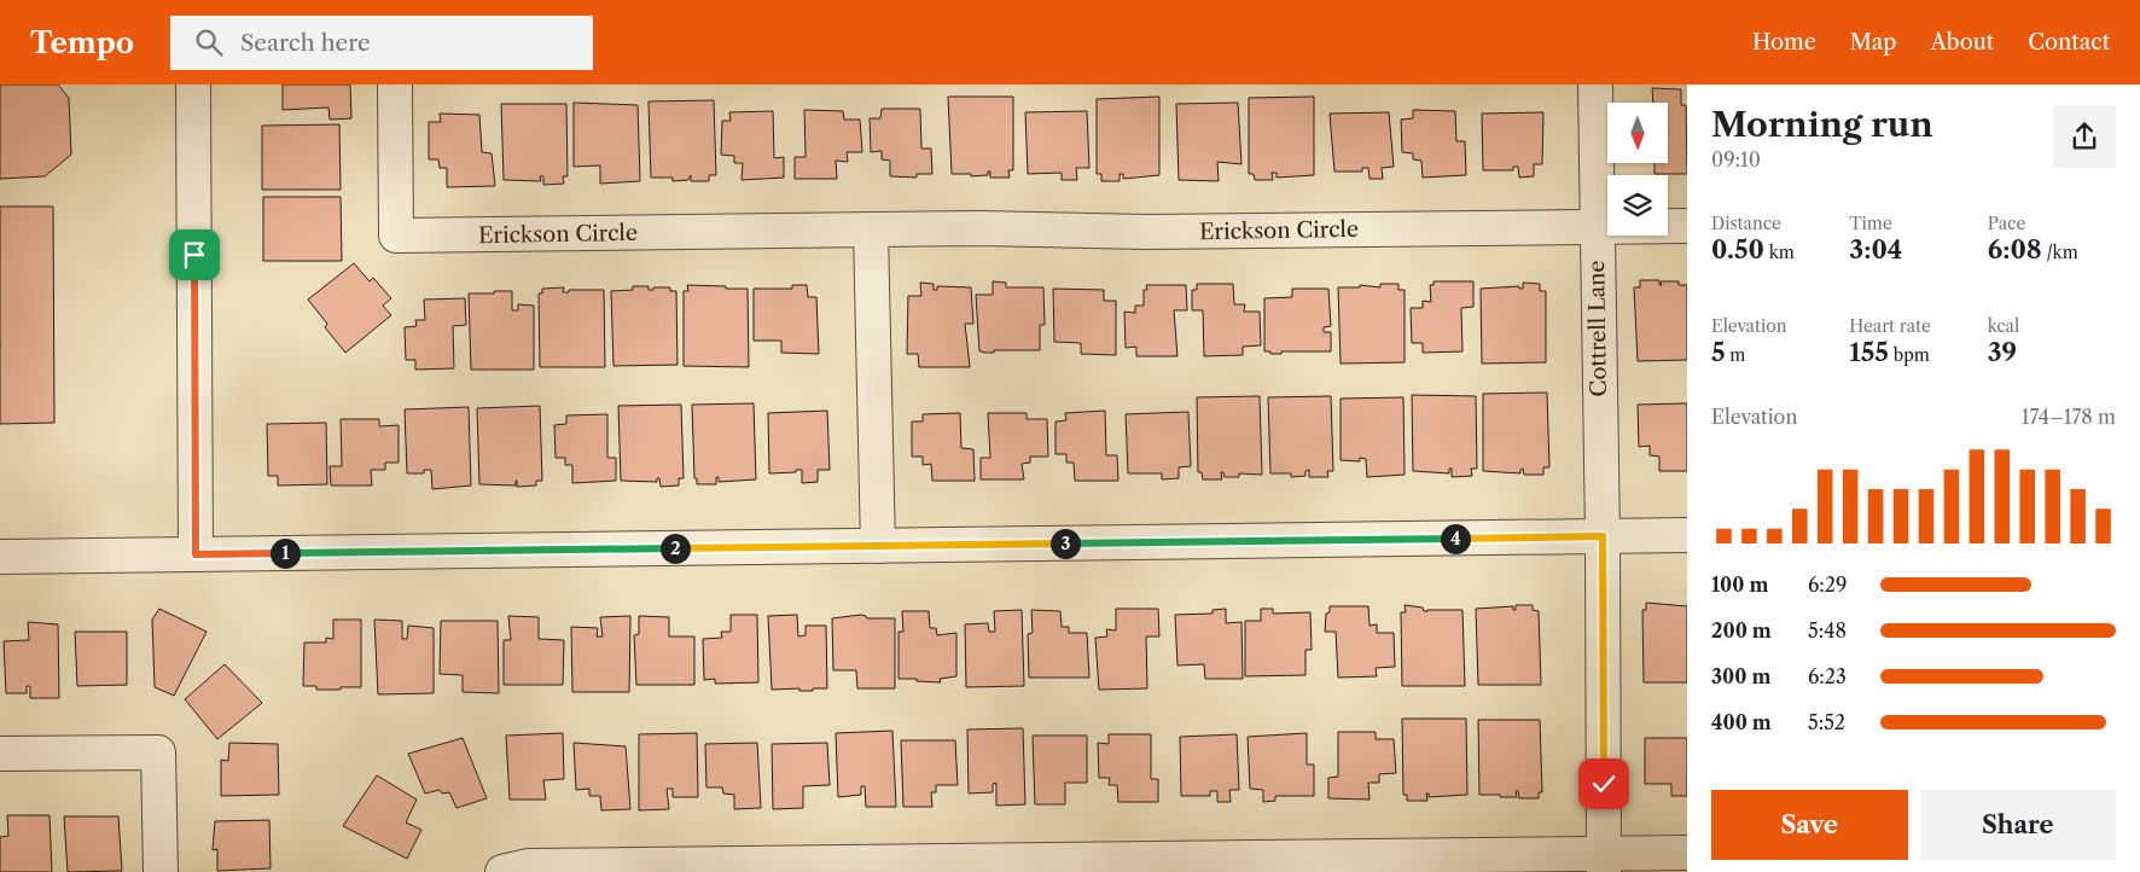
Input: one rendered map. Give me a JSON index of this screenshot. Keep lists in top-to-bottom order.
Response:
{
  "streets": {
    "street": ["Erickson Circle", "Cottrell Lane"]
  },
  "crossings": [
    ["Erickson Circle", "Cottrell Lane"]
  ],
  "north": "bottom",
  "page": {
    "header": "Tempo",
    "search": "Search here",
    "nav": [
      "Home",
      "Map",
      "About",
      "Contact"
    ],
    "heading": ["Morning run", "09:10"],
    "stats": [
      ["Distance", "0.50 km"],
      ["Time", "3:04"],
      ["Pace", "6:08 /km"],
      ["Elevation", "5 m"],
      ["Heart rate", "155 bpm"],
      ["kcal", "39"]
    ],
    "chart": ["Elevation", "174–178 m"],
    "pins": [
      "4",
      "3",
      "2",
      "1"
    ],
    "list": [
      {
        "name": "100 m",
        "note": "6:29"
      },
      {
        "name": "200 m",
        "note": "5:48"
      },
      {
        "name": "300 m",
        "note": "6:23"
      },
      {
        "name": "400 m",
        "note": "5:52"
      }
    ],
    "buttons": ["Save", "Share"]
  }
}
